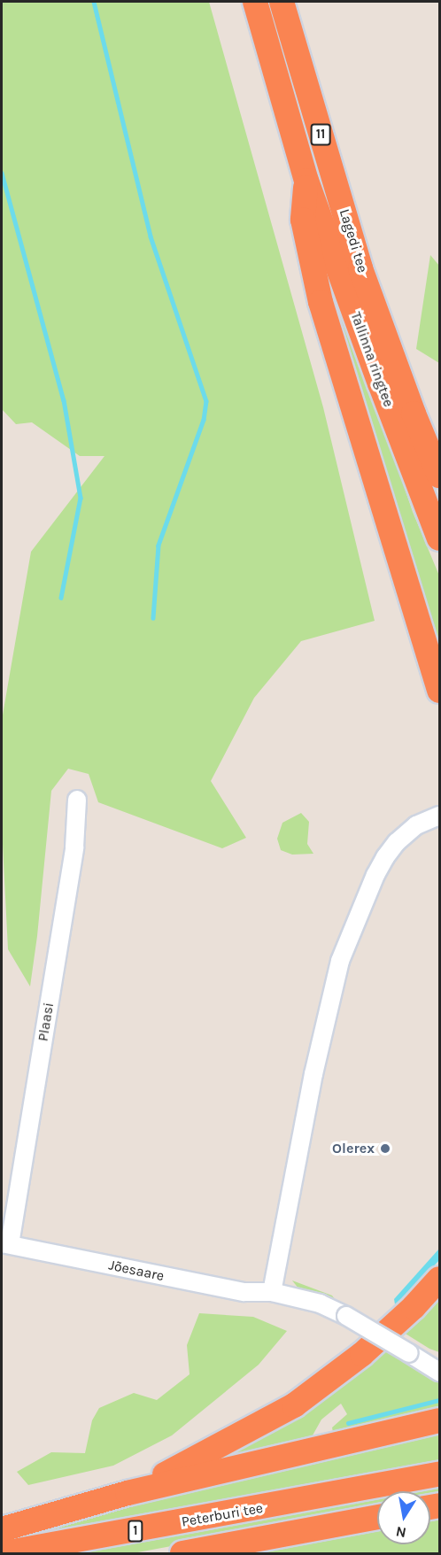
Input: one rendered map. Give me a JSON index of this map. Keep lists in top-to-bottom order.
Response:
{
  "streets": {
    "highway": [
      "11",
      "Lagedi tee",
      "Tallinna ringtee",
      "Peterburi tee",
      "1"
    ],
    "street": ["Plaasi", "Jõesaare"]
  },
  "crossings": [
    ["11", "Tallinna ringtee"],
    ["Plaasi", "Jõesaare"]
  ],
  "places": ["Olerex"],
  "north": "bottom"
}
